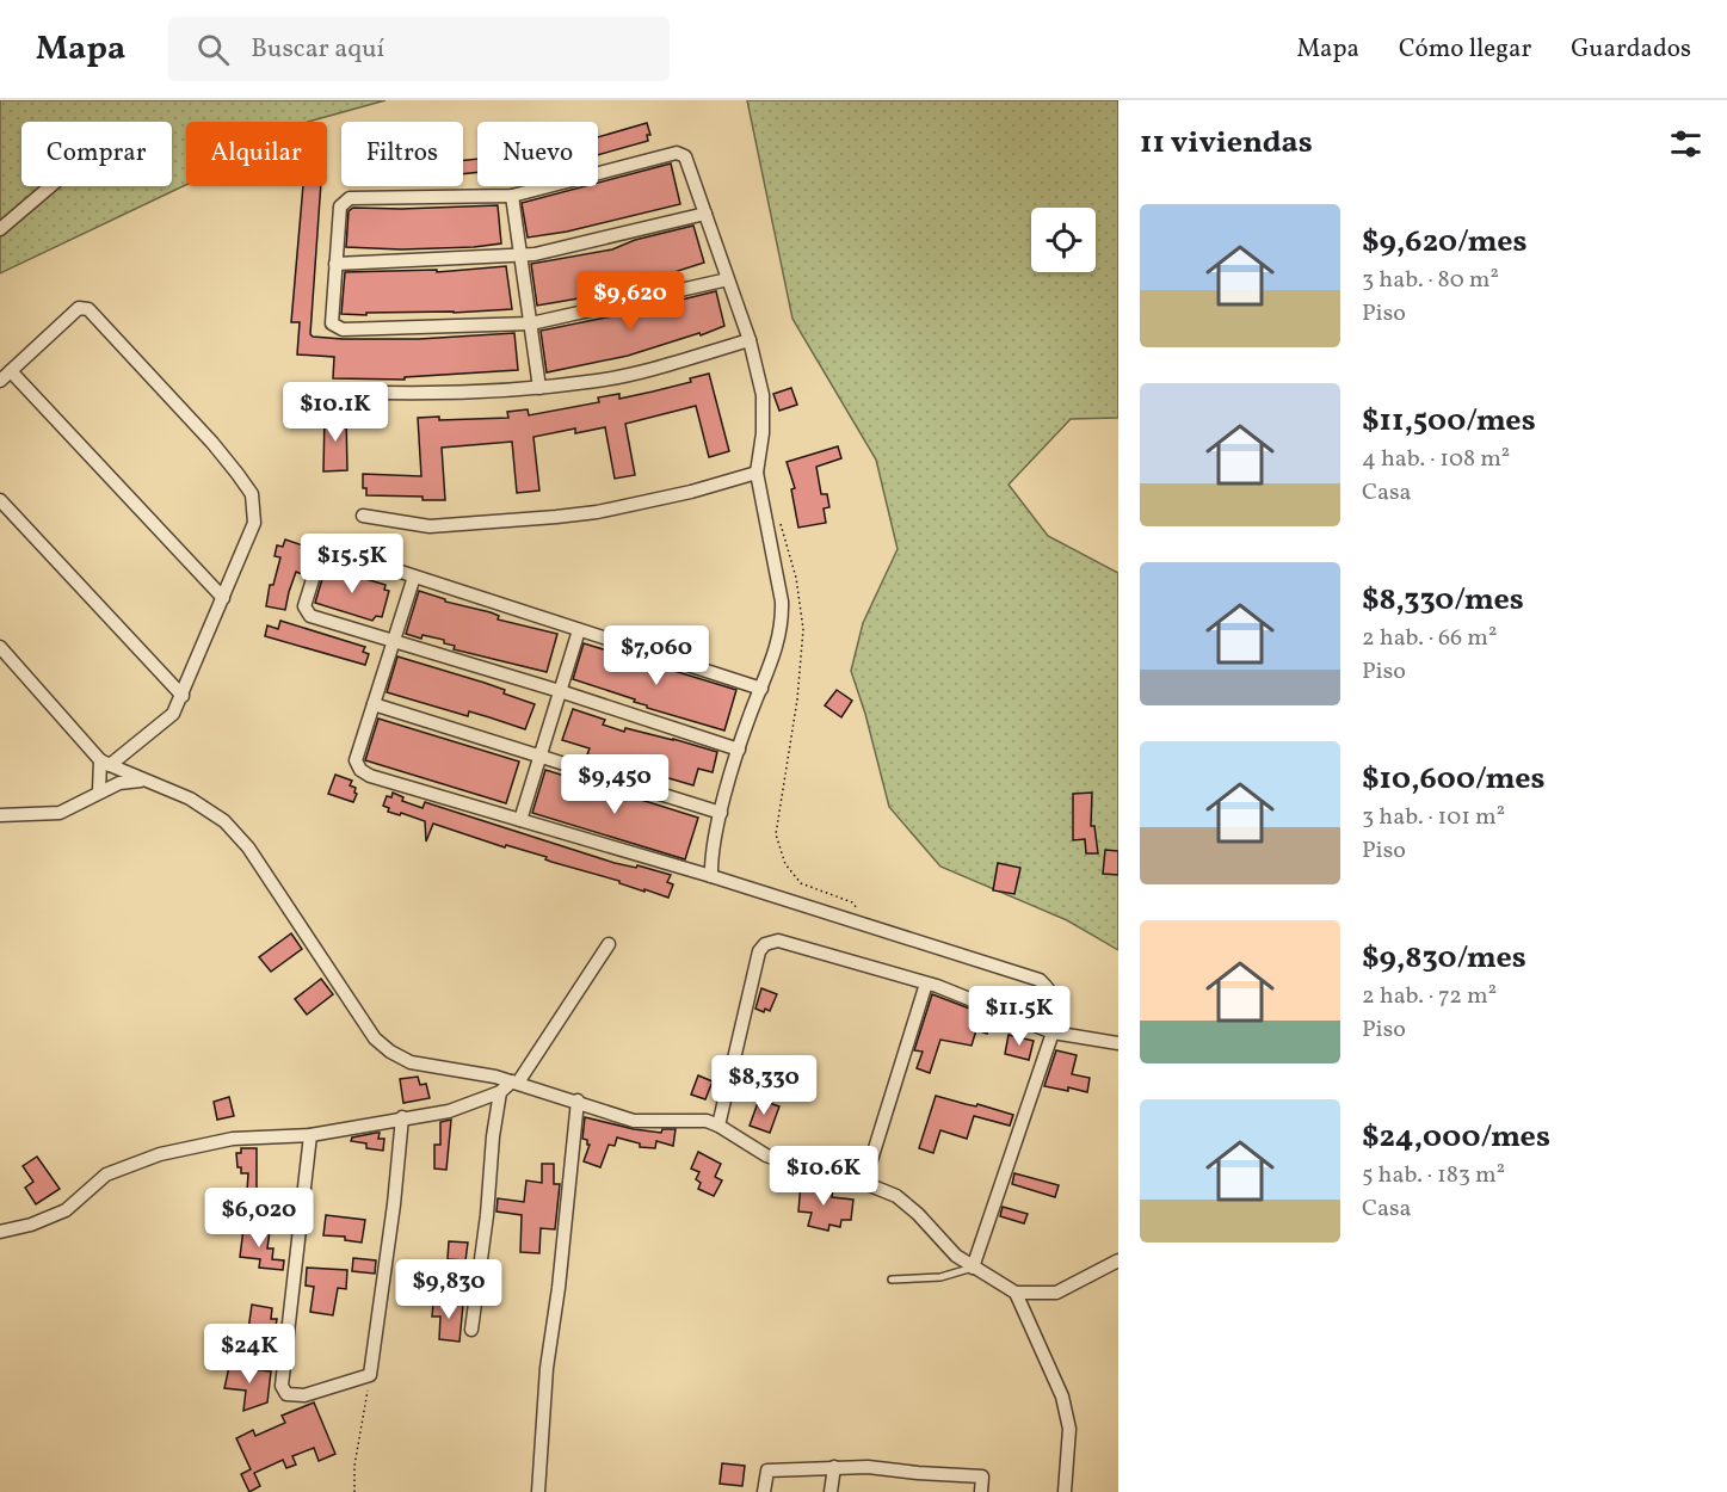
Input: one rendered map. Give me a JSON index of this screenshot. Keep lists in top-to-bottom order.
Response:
{
  "page": {
    "header": "Mapa",
    "search": "Buscar aquí",
    "nav": ["Mapa", "Cómo llegar", "Guardados"],
    "heading": "11 viviendas",
    "chip": [
      "Comprar",
      "Alquilar",
      "Filtros",
      "Nuevo"
    ],
    "list": [
      {
        "name": "$9,620/mes",
        "note": "3 hab. · 80 m² · Piso"
      },
      {
        "name": "$11,500/mes",
        "note": "4 hab. · 108 m² · Casa"
      },
      {
        "name": "$8,330/mes",
        "note": "2 hab. · 66 m² · Piso"
      },
      {
        "name": "$10,600/mes",
        "note": "3 hab. · 101 m² · Piso"
      },
      {
        "name": "$9,830/mes",
        "note": "2 hab. · 72 m² · Piso"
      },
      {
        "name": "$24,000/mes",
        "note": "5 hab. · 183 m² · Casa"
      }
    ],
    "price": [
      "$9,620",
      "$10.1K",
      "$15.5K",
      "$7,060",
      "$9,450",
      "$11.5K",
      "$8,330",
      "$10.6K",
      "$6,020",
      "$9,830",
      "$24K"
    ]
  }
}
